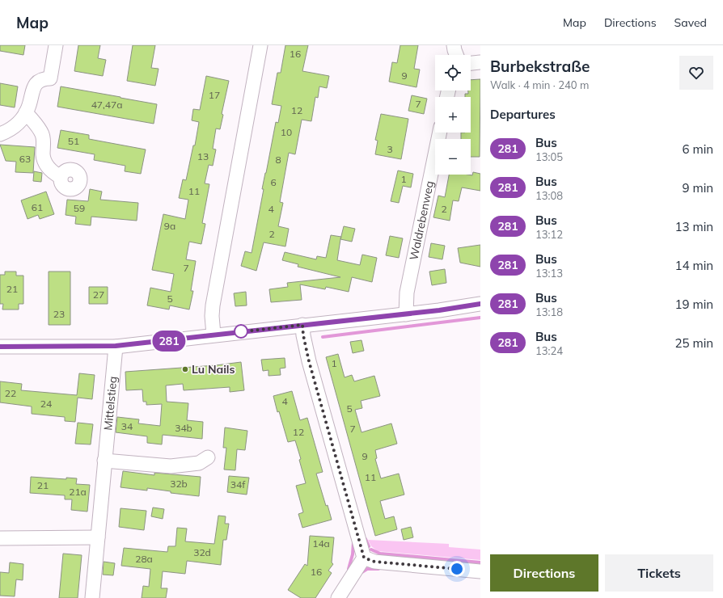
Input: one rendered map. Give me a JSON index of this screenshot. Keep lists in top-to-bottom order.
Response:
{
  "streets": {
    "street": ["Waldrebenweg", "Mittelstieg"]
  },
  "places": ["Lu Nails"],
  "lines": ["bus line 281"],
  "house_numbers": [
    "16",
    "9",
    "17",
    "7",
    "47,47a",
    "12",
    "10",
    "51",
    "3",
    "13",
    "63",
    "8",
    "1",
    "6",
    "11",
    "61",
    "59",
    "4",
    "2",
    "9a",
    "2",
    "7",
    "21",
    "27",
    "5",
    "23",
    "1",
    "22",
    "4",
    "24",
    "5",
    "34",
    "34b",
    "7",
    "12",
    "9",
    "11",
    "32b",
    "34f",
    "21",
    "21a",
    "14a",
    "32d",
    "28a",
    "16"
  ],
  "page": {
    "header": "Map",
    "nav": ["Map", "Directions", "Saved"],
    "on_map": "281",
    "heading": [
      ["Burbekstraße", "Walk · 4 min · 240 m"],
      "Departures"
    ],
    "map_buttons": ["+", "−"],
    "list": [
      {
        "mark": "281",
        "name": "Bus",
        "note": "13:05",
        "value": "6 min"
      },
      {
        "mark": "281",
        "name": "Bus",
        "note": "13:08",
        "value": "9 min"
      },
      {
        "mark": "281",
        "name": "Bus",
        "note": "13:12",
        "value": "13 min"
      },
      {
        "mark": "281",
        "name": "Bus",
        "note": "13:13",
        "value": "14 min"
      },
      {
        "mark": "281",
        "name": "Bus",
        "note": "13:18",
        "value": "19 min"
      },
      {
        "mark": "281",
        "name": "Bus",
        "note": "13:24",
        "value": "25 min"
      }
    ],
    "buttons": ["Directions", "Tickets"]
  }
}
